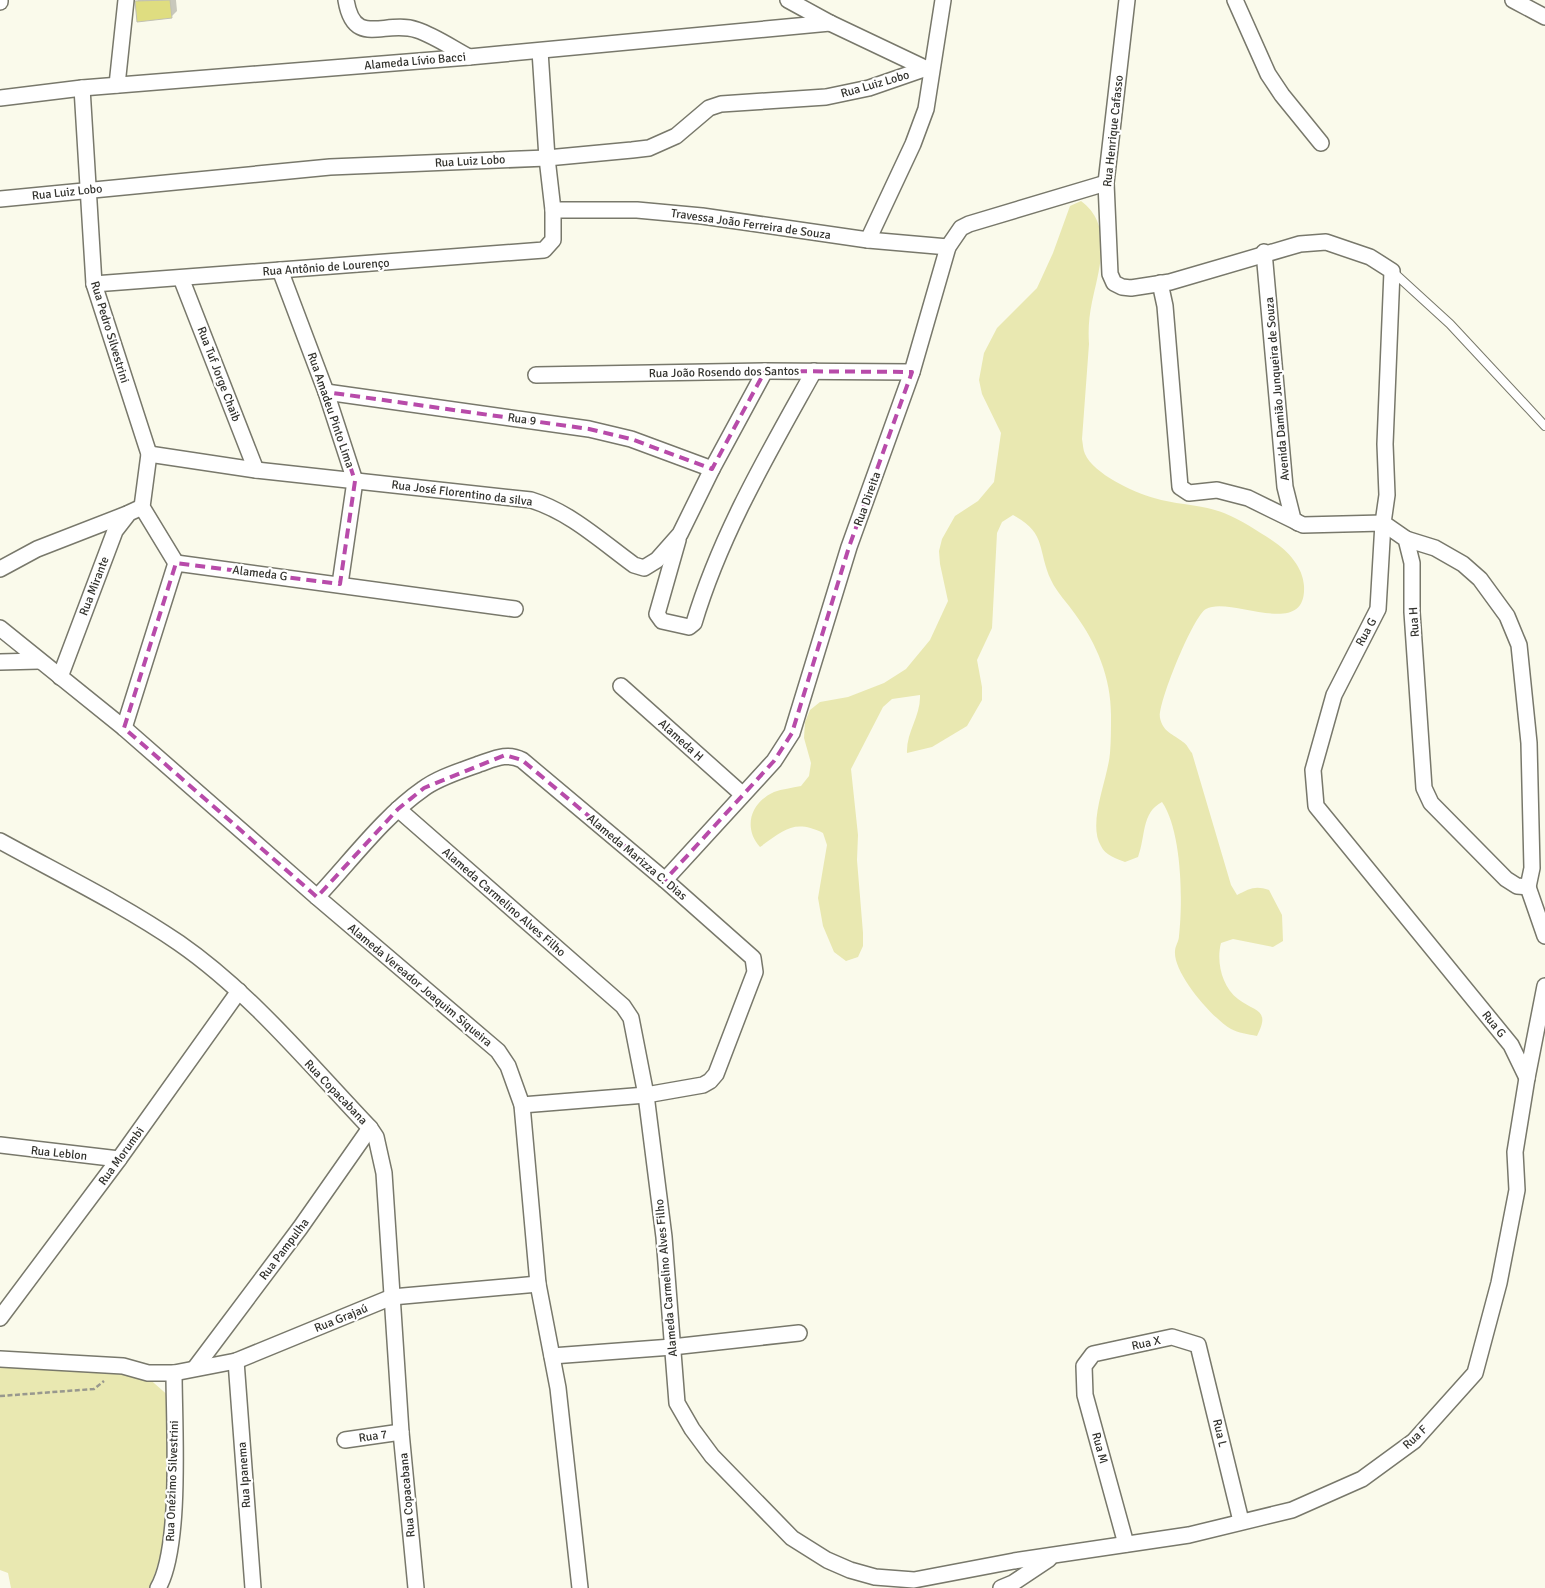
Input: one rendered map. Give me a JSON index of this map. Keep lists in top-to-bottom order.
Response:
{
  "streets": {
    "street": [
      "Alameda Lívio Bacci",
      "Rua Luiz Lobo",
      "Rua Henrique Cafasso",
      "Travessa João Ferreira de Souza",
      "Rua Antônio de Lourenço",
      "Rua Pedro Silvestrini",
      "Rua João Rosendo dos Santos",
      "Rua Tuf Jorge Chaib",
      "Avenida Damião Junqueira de Souza",
      "Rua Amadeu Pinto Lima",
      "Rua 9",
      "Rua José Florentino da silva",
      "Rua Direita",
      "Alameda G",
      "Rua Mirante",
      "Rua H",
      "Rua G",
      "Alameda H",
      "Alameda Marizza C. Dias",
      "Alameda Carmelino Alves Filho",
      "Alameda Vereador Joaquim Siqueira",
      "Rua Copacabana",
      "Rua Leblon",
      "Rua Morumbi",
      "Rua Pampulha",
      "Rua Grajaú",
      "Rua X",
      "Rua L",
      "Rua 7",
      "Rua F",
      "Rua M",
      "Rua Ipanema",
      "Rua Onézimo Silvestrini"
    ]
  },
  "crossings": [
    ["Alameda Lívio Bacci", "Rua Pedro Silvestrini"],
    ["Rua Luiz Lobo", "Rua Pedro Silvestrini"],
    ["Rua Henrique Cafasso", "Avenida Damião Junqueira de Souza"],
    ["Rua Henrique Cafasso", "Rua Direita"],
    ["Travessa João Ferreira de Souza", "Rua Antônio de Lourenço"],
    ["Travessa João Ferreira de Souza", "Rua Direita"],
    ["Rua Antônio de Lourenço", "Rua Pedro Silvestrini"],
    ["Rua Antônio de Lourenço", "Rua Tuf Jorge Chaib"],
    ["Rua Antônio de Lourenço", "Rua Amadeu Pinto Lima"],
    ["Rua Pedro Silvestrini", "Rua José Florentino da silva"],
    ["Rua Pedro Silvestrini", "Rua Mirante"],
    ["Rua João Rosendo dos Santos", "Rua José Florentino da silva"],
    ["Rua João Rosendo dos Santos", "Rua Direita"],
    ["Rua Tuf Jorge Chaib", "Rua José Florentino da silva"],
    ["Rua Amadeu Pinto Lima", "Rua 9"],
    ["Rua Amadeu Pinto Lima", "Rua José Florentino da silva"],
    ["Rua Amadeu Pinto Lima", "Alameda G"],
    ["Rua 9", "Rua José Florentino da silva"],
    ["Rua Direita", "Alameda H"],
    ["Rua Direita", "Alameda Marizza C. Dias"],
    ["Rua Mirante", "Alameda Vereador Joaquim Siqueira"],
    ["Rua G", "Rua F"],
    ["Alameda Marizza C. Dias", "Alameda Carmelino Alves Filho"],
    ["Alameda Carmelino Alves Filho", "Rua F"],
    ["Alameda Vereador Joaquim Siqueira", "Rua Grajaú"],
    ["Rua Copacabana", "Rua Morumbi"],
    ["Rua Copacabana", "Rua Pampulha"],
    ["Rua Copacabana", "Rua Grajaú"],
    ["Rua Copacabana", "Rua 7"],
    ["Rua Leblon", "Rua Morumbi"],
    ["Rua Pampulha", "Rua Grajaú"],
    ["Rua Grajaú", "Rua Ipanema"],
    ["Rua Grajaú", "Rua Onézimo Silvestrini"],
    ["Rua X", "Rua L"],
    ["Rua X", "Rua M"],
    ["Rua L", "Rua F"],
    ["Rua F", "Rua M"]
  ]
}
